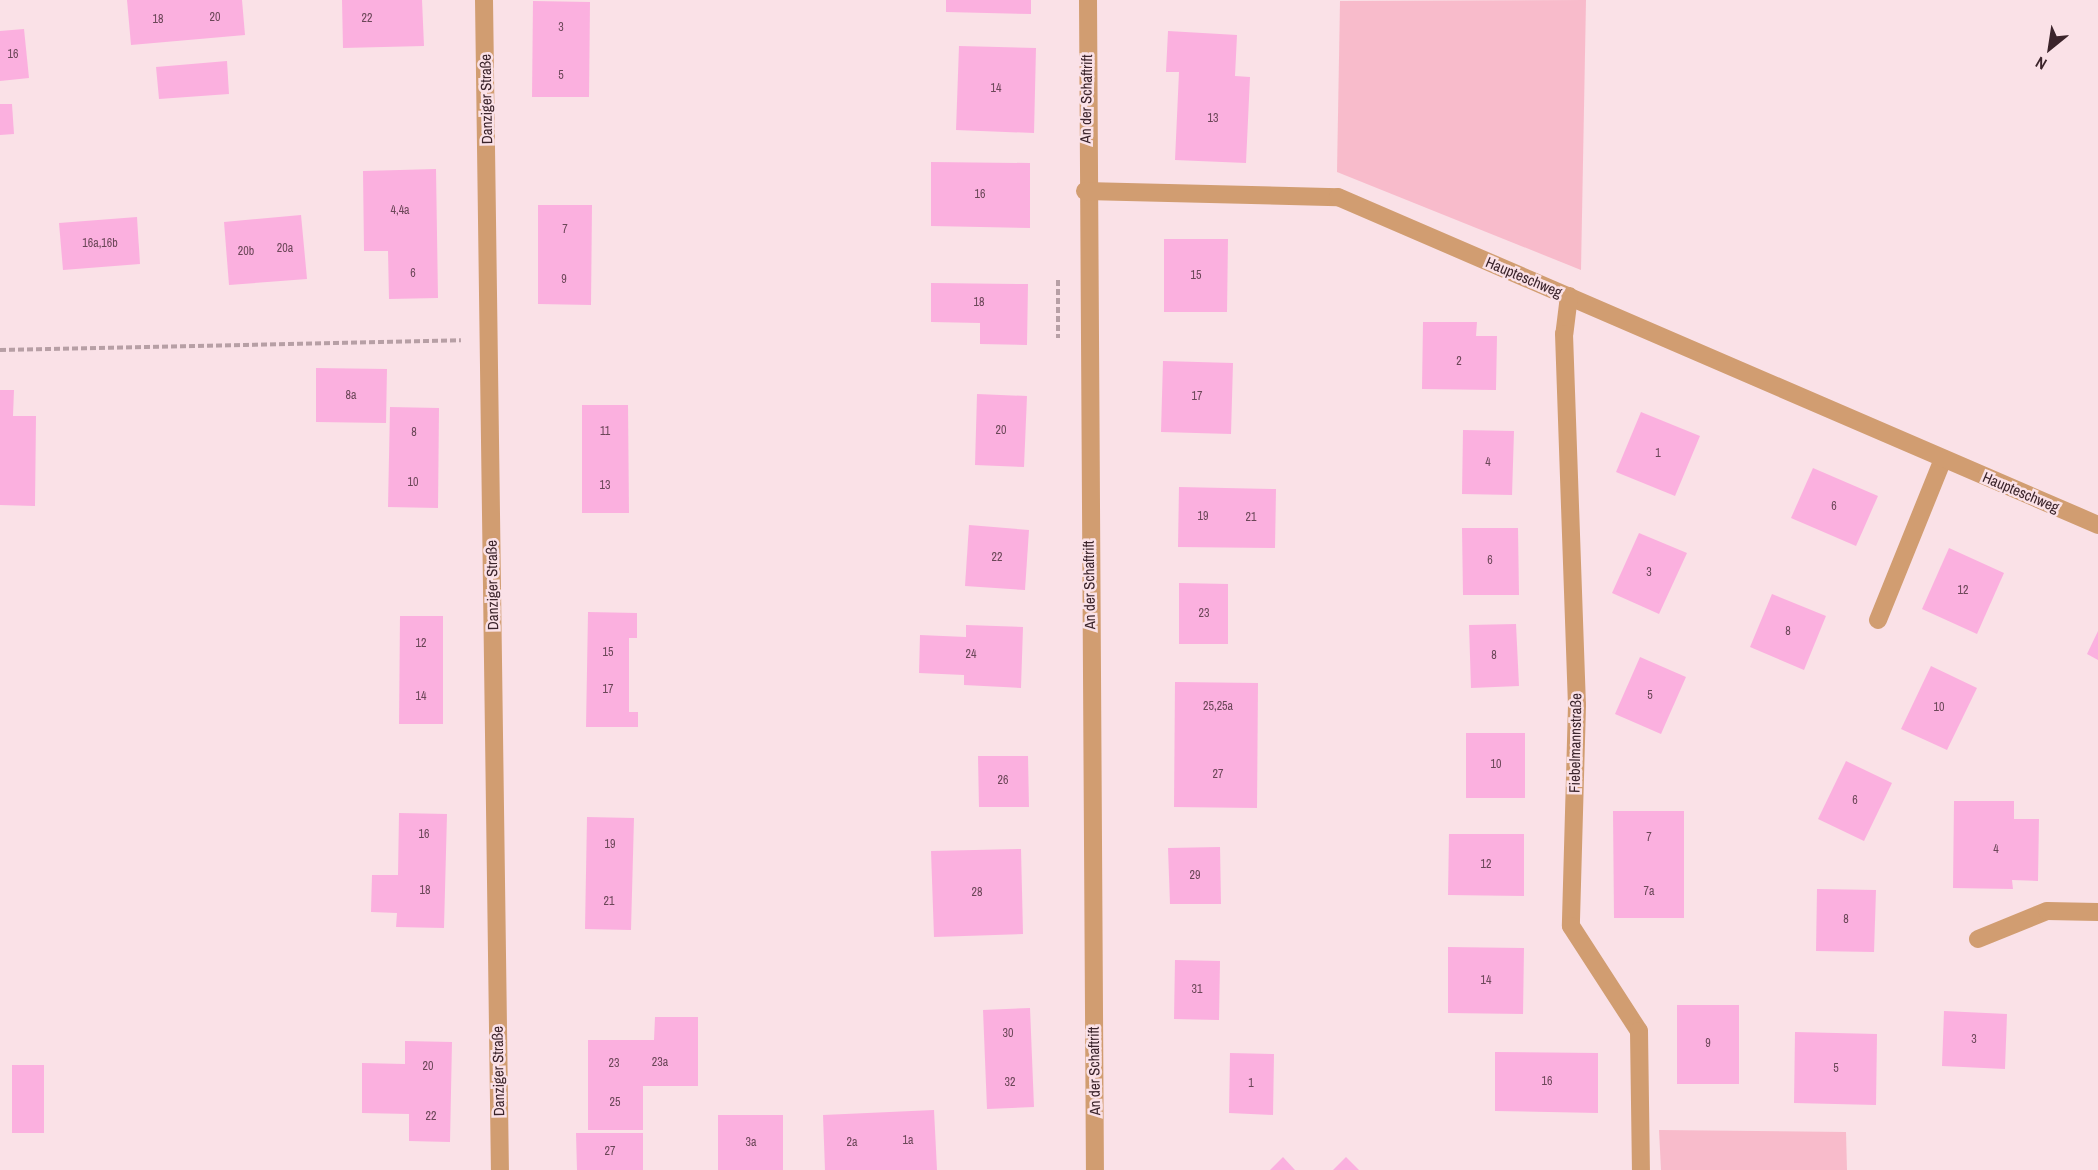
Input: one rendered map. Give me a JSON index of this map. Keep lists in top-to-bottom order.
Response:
{
  "streets": {
    "street": [
      "Danziger Straße",
      "An der Schaftrift",
      "Haupteschweg",
      "Fiebelmannstraße"
    ]
  },
  "crossings": [
    ["An der Schaftrift", "Haupteschweg"],
    ["Haupteschweg", "Fiebelmannstraße"]
  ],
  "house_numbers": [
    "20",
    "22",
    "18",
    "3",
    "16",
    "5",
    "14",
    "13",
    "16",
    "4,4a",
    "7",
    "16a,16b",
    "20a",
    "20b",
    "6",
    "15",
    "9",
    "18",
    "2",
    "8a",
    "17",
    "20",
    "11",
    "8",
    "1",
    "4",
    "10",
    "13",
    "6",
    "19",
    "21",
    "22",
    "6",
    "3",
    "12",
    "23",
    "8",
    "12",
    "15",
    "24",
    "8",
    "17",
    "5",
    "14",
    "25,25a",
    "10",
    "10",
    "27",
    "26",
    "6",
    "16",
    "7",
    "19",
    "4",
    "12",
    "29",
    "18",
    "7a",
    "28",
    "21",
    "8",
    "14",
    "31",
    "30",
    "3",
    "9",
    "23a",
    "23",
    "20",
    "5",
    "16",
    "32",
    "1",
    "25",
    "22",
    "1a",
    "3a",
    "2a",
    "27"
  ],
  "north": "bottom left"
}
